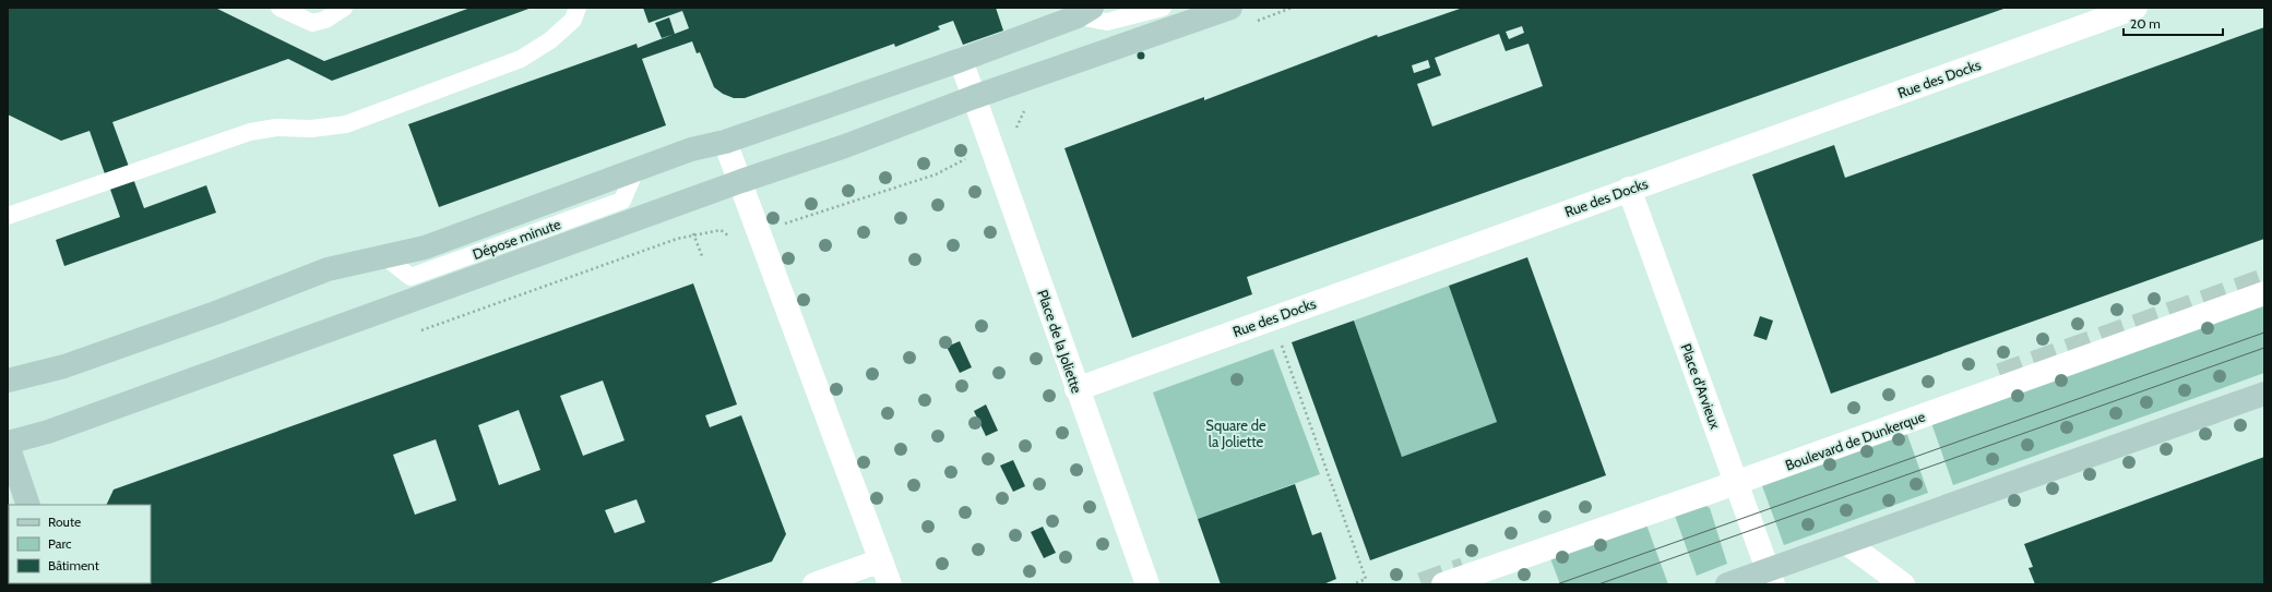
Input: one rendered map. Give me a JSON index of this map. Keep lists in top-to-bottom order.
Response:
{
  "streets": {
    "street": [
      "Rue des Docks",
      "Place de la Joliette",
      "Place d'Arvieux",
      "Boulevard de Dunkerque"
    ]
  },
  "crossings": [
    ["Rue des Docks", "Place de la Joliette"],
    ["Rue des Docks", "Place d'Arvieux"],
    ["Place d'Arvieux", "Boulevard de Dunkerque"]
  ],
  "parks": ["Square de la Joliette"],
  "legend": ["Route", "Parc", "Bâtiment"],
  "scale_bar": "20 m"
}
